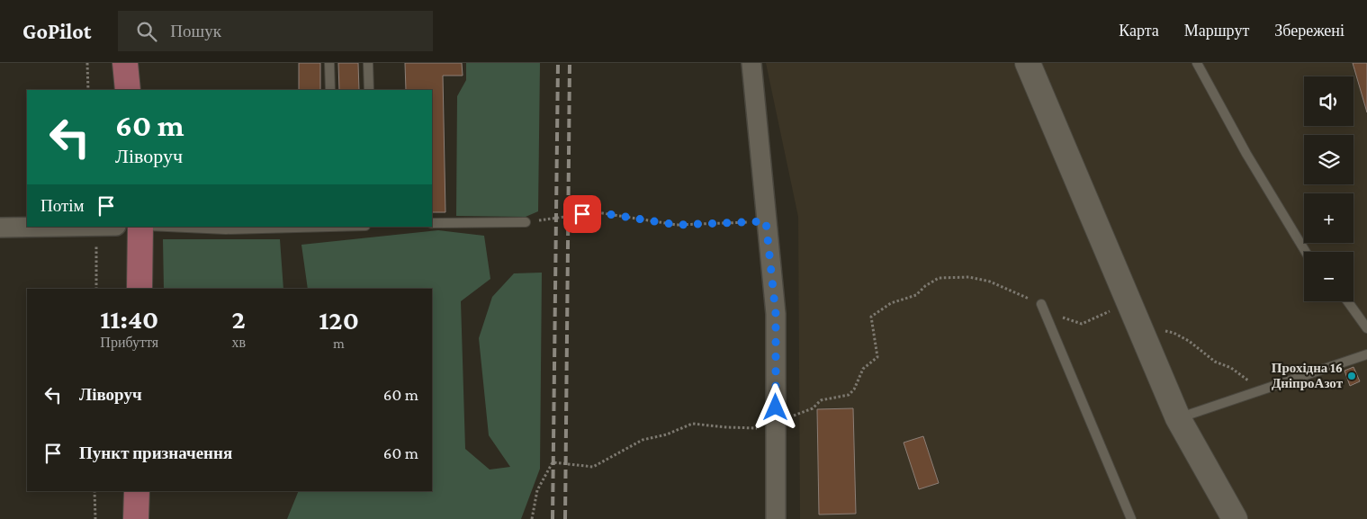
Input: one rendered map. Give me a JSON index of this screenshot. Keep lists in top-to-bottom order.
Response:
{
  "places": ["Прохідна 16 ДніпроАзот"],
  "page": {
    "header": "GoPilot",
    "search": "Пошук",
    "nav": ["Карта", "Маршрут", "Збережені"],
    "map_buttons": ["+", "−"],
    "turn": ["60 m", "Ліворуч"],
    "then": "Потім",
    "eta": [
      "11:40",
      "Прибуття",
      "2",
      "хв",
      "120",
      "m"
    ],
    "list": [
      {
        "name": "Ліворуч",
        "value": "60 m"
      },
      {
        "name": "Пункт призначення",
        "value": "60 m"
      }
    ]
  }
}
